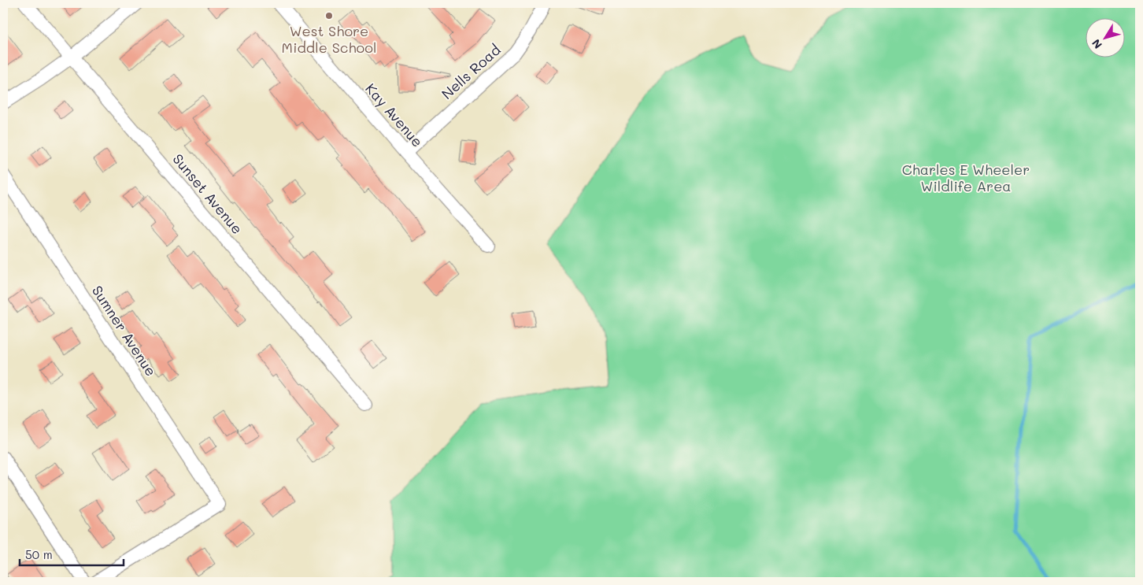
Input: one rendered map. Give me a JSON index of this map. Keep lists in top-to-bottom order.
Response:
{
  "streets": {
    "street": [
      "Nells Road",
      "Kay Avenue",
      "Sunset Avenue",
      "Sumner Avenue"
    ]
  },
  "crossings": [
    ["Nells Road", "Kay Avenue"]
  ],
  "parks": ["Charles E Wheeler Wildlife Area"],
  "places": ["West Shore Middle School"],
  "scale_bar": "50 m",
  "north": "bottom left"
}
